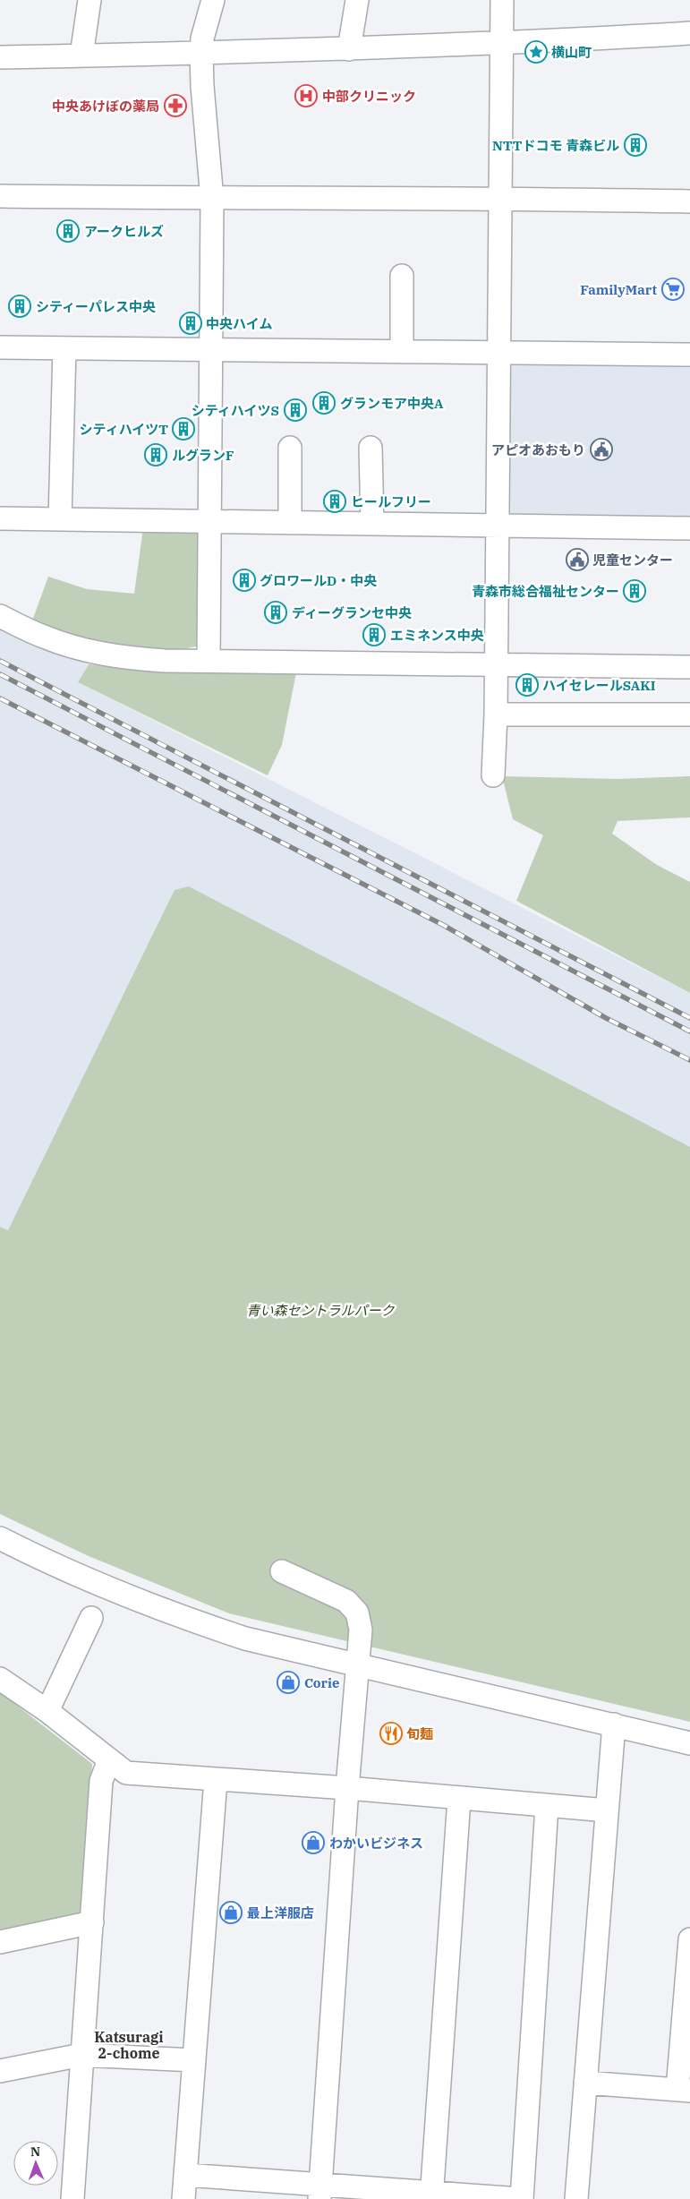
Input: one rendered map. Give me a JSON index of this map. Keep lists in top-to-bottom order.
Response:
{
  "districts": ["Katsuragi 2-chome"],
  "parks": ["青い森セントラルパーク"],
  "places": {
    "place": ["横山町"],
    "hospital": ["中部クリニック"],
    "pharmacy": ["中央あけぼの薬局"],
    "building": [
      "NTTドコモ 青森ビル",
      "アークヒルズ",
      "シティーパレス中央",
      "中央ハイム",
      "グランモア中央A",
      "シティハイツS",
      "シティハイツT",
      "ルグランF",
      "ヒールフリー",
      "グロワールD・中央",
      "青森市総合福祉センター",
      "ディーグランセ中央",
      "エミネンス中央",
      "ハイセレールSAKI"
    ],
    "supermarket": ["FamilyMart"],
    "public building": ["アピオあおもり", "児童センター"],
    "shop": ["Corie", "わかいビジネス", "最上洋服店"],
    "restaurant": ["旬麺"]
  },
  "north": "top"
}
